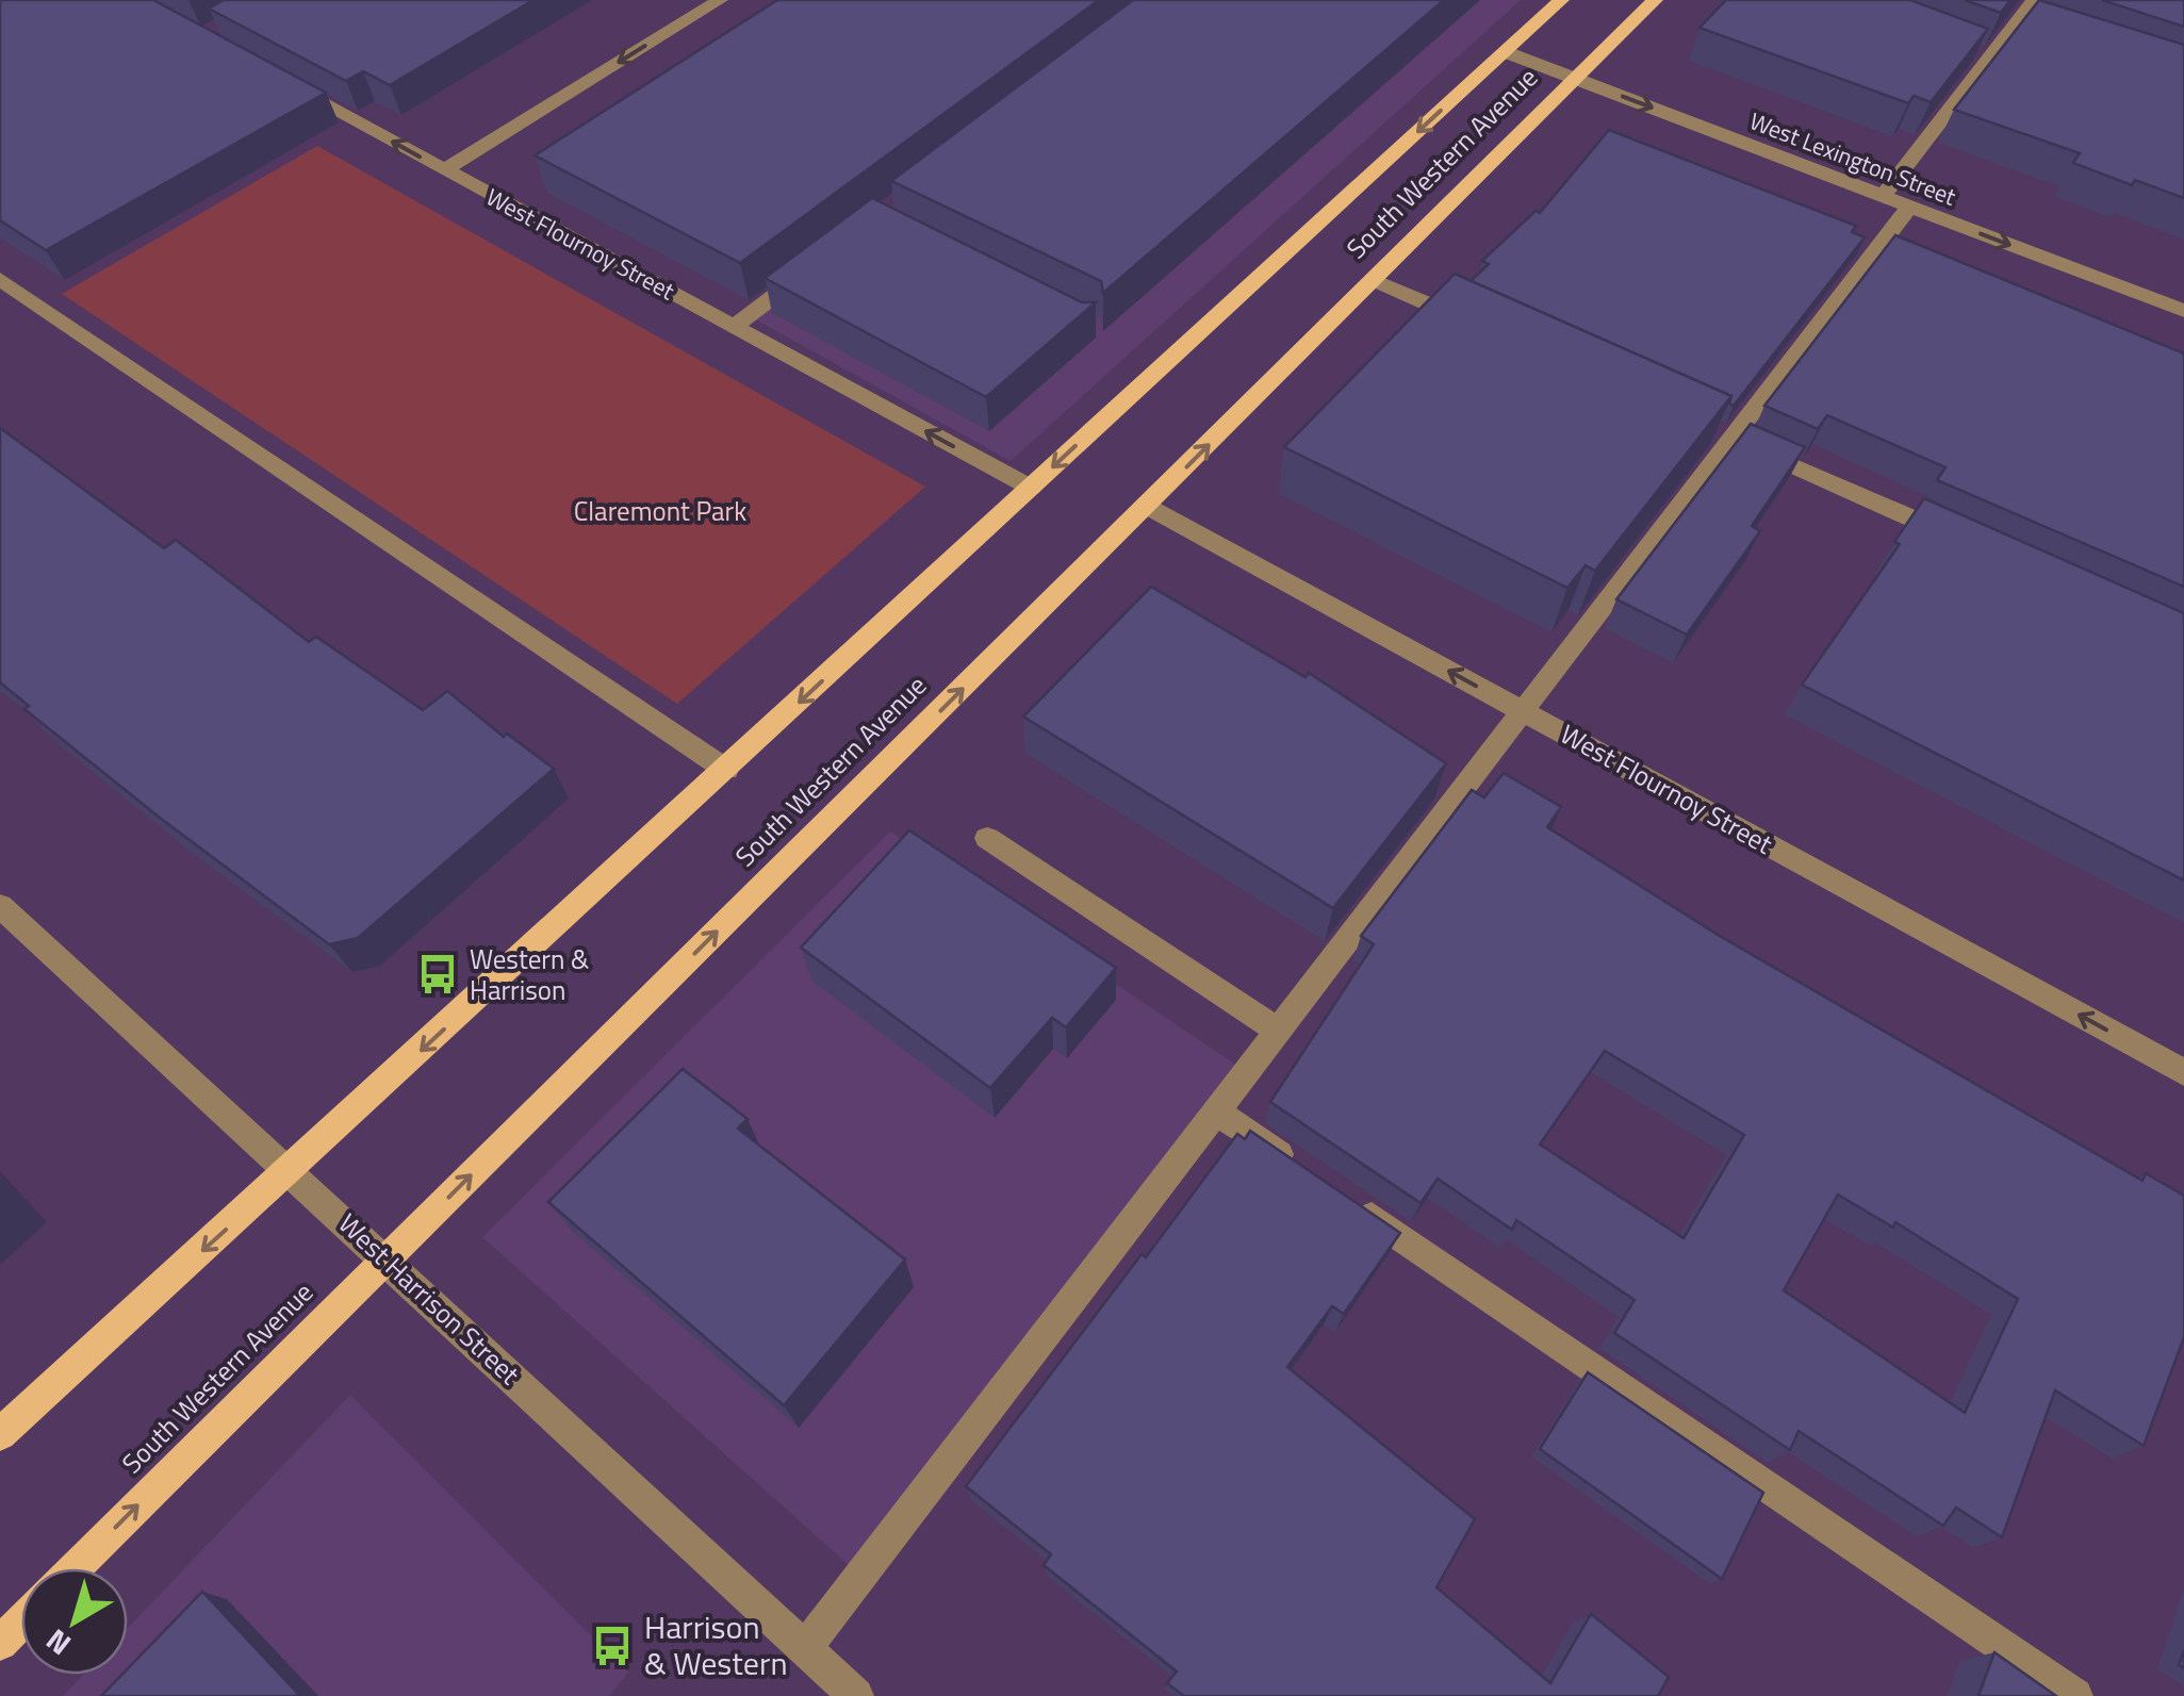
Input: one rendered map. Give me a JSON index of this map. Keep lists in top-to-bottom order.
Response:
{
  "streets": {
    "main road": ["South Western Avenue"],
    "street": ["West Lexington Street", "West Flournoy Street", "West Harrison Street"]
  },
  "crossings": [
    ["West Lexington Street", "South Western Avenue"],
    ["South Western Avenue", "West Flournoy Street"],
    ["South Western Avenue", "West Harrison Street"]
  ],
  "one_way": ["West Lexington Street", "West Flournoy Street"],
  "parks": ["Claremont Park"],
  "places": {
    "bus stop": ["Western & Harrison", "Harrison & Western"]
  },
  "north": "bottom left"
}
